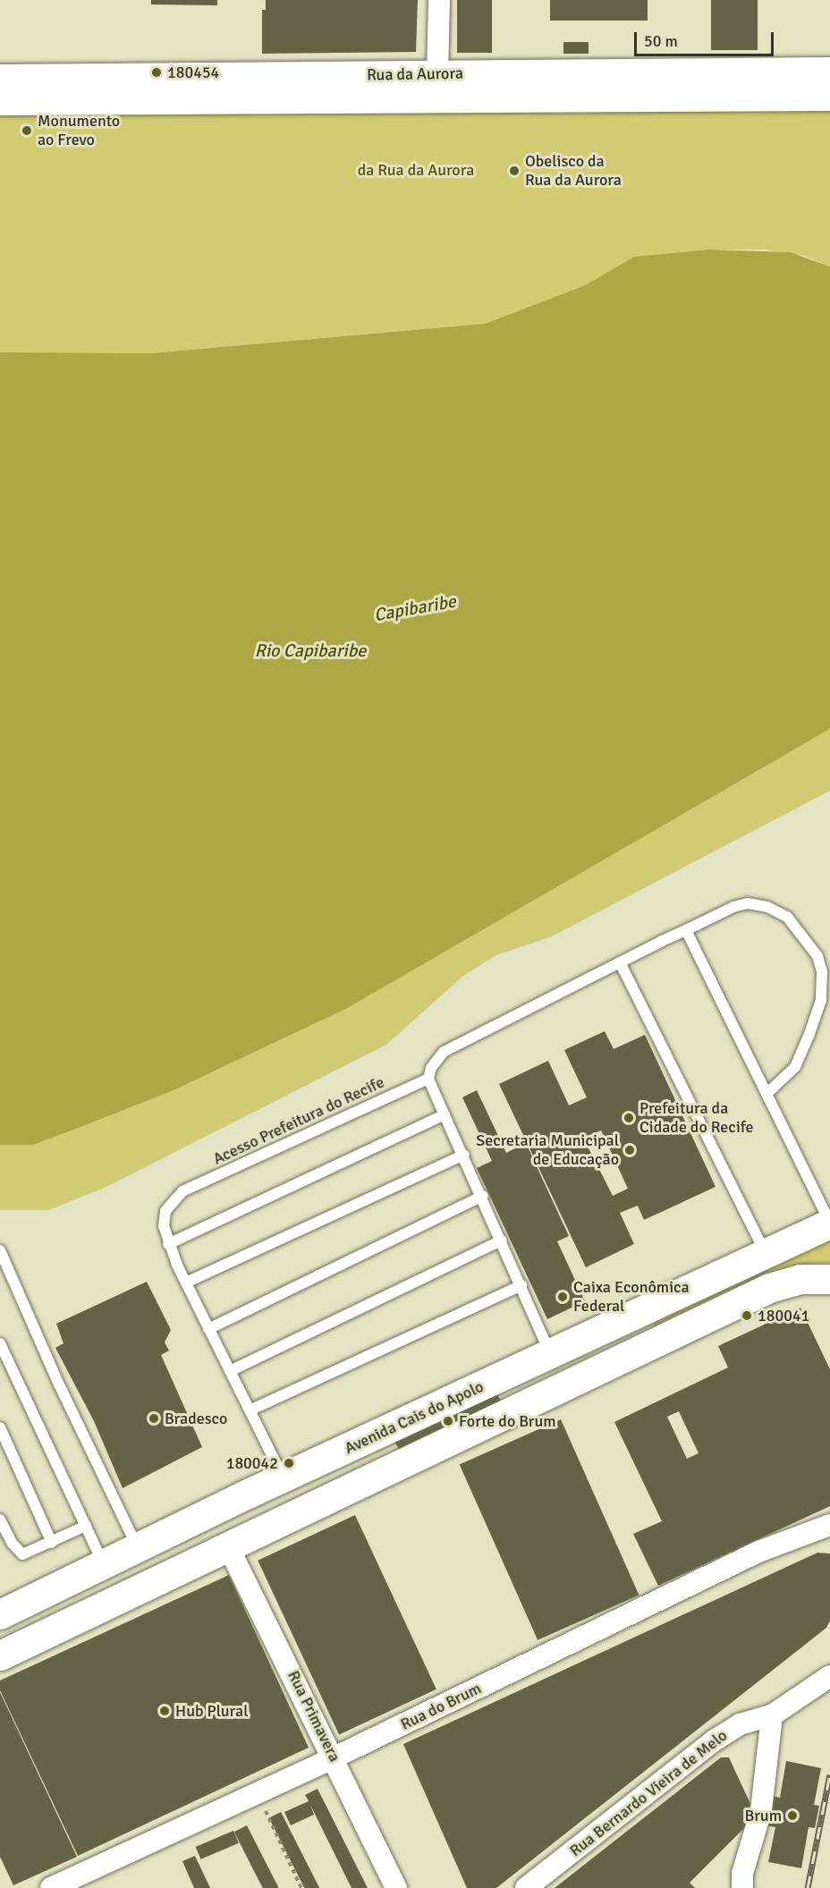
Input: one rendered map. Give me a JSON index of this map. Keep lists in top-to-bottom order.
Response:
{
  "streets": {
    "main road": ["Rua da Aurora", "Avenida Cais do Apolo"],
    "street": ["Rua do Brum", "Rua Primavera", "Rua Bernardo Vieira de Melo"],
    "lane": ["Acesso Prefeitura do Recife"]
  },
  "crossings": [
    ["Rua do Brum", "Rua Primavera"]
  ],
  "water": ["Capibaribe", "Rio Capibaribe"],
  "parks": ["da Rua da Aurora"],
  "places": [
    "180454",
    "Monumento ao Frevo",
    "Obelisco da Rua da Aurora",
    "Prefeitura da Cidade do Recife",
    "Secretaria Municipal de Educação",
    "Caixa Econômica Federal",
    "180041",
    "Bradesco",
    "Forte do Brum",
    "180042",
    "Hub Plural",
    "Brum"
  ],
  "scale_bar": "50 m"
}
